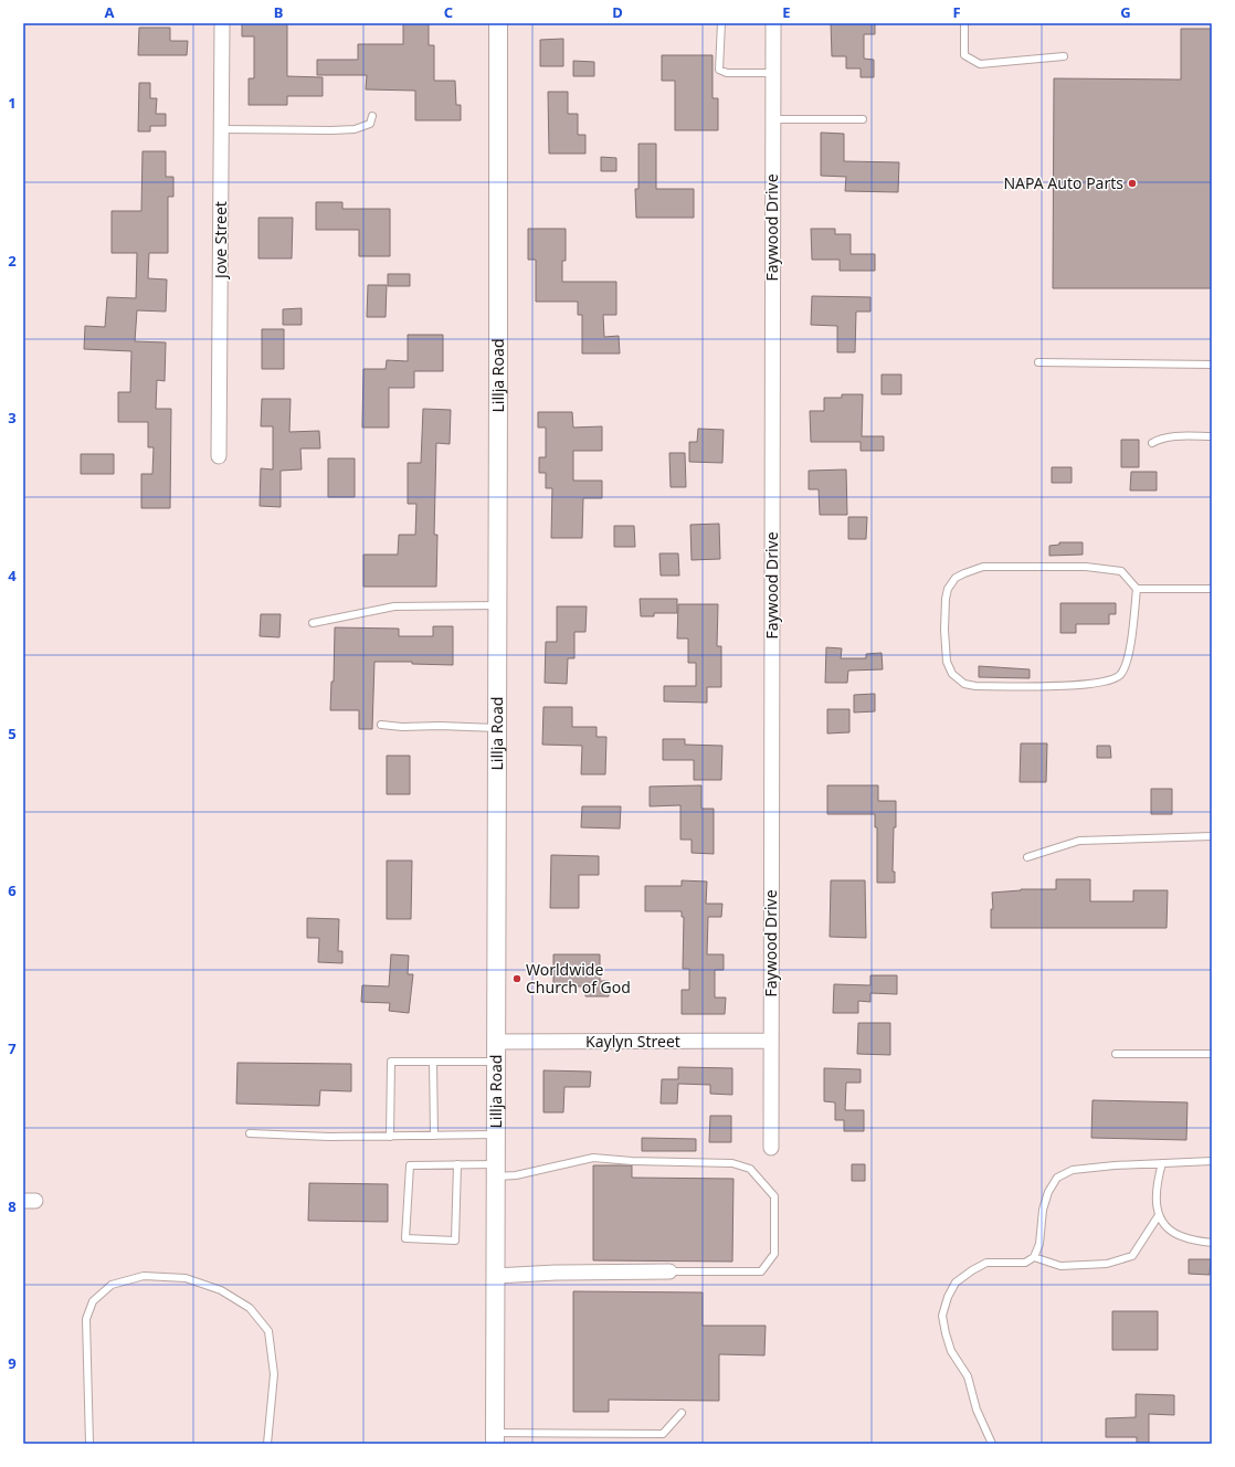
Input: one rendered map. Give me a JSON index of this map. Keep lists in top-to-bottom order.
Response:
{
  "streets": {
    "street": [
      "Faywood Drive",
      "Jove Street",
      "Lillja Road",
      "Kaylyn Street"
    ]
  },
  "crossings": [
    ["Faywood Drive", "Kaylyn Street"],
    ["Lillja Road", "Kaylyn Street"]
  ],
  "places": ["NAPA Auto Parts", "Worldwide Church of God"],
  "grid": {
    "columns": [
      "A",
      "B",
      "C",
      "D",
      "E",
      "F",
      "G"
    ],
    "rows": [
      "1",
      "2",
      "3",
      "4",
      "5",
      "6",
      "7",
      "8",
      "9"
    ]
  }
}
